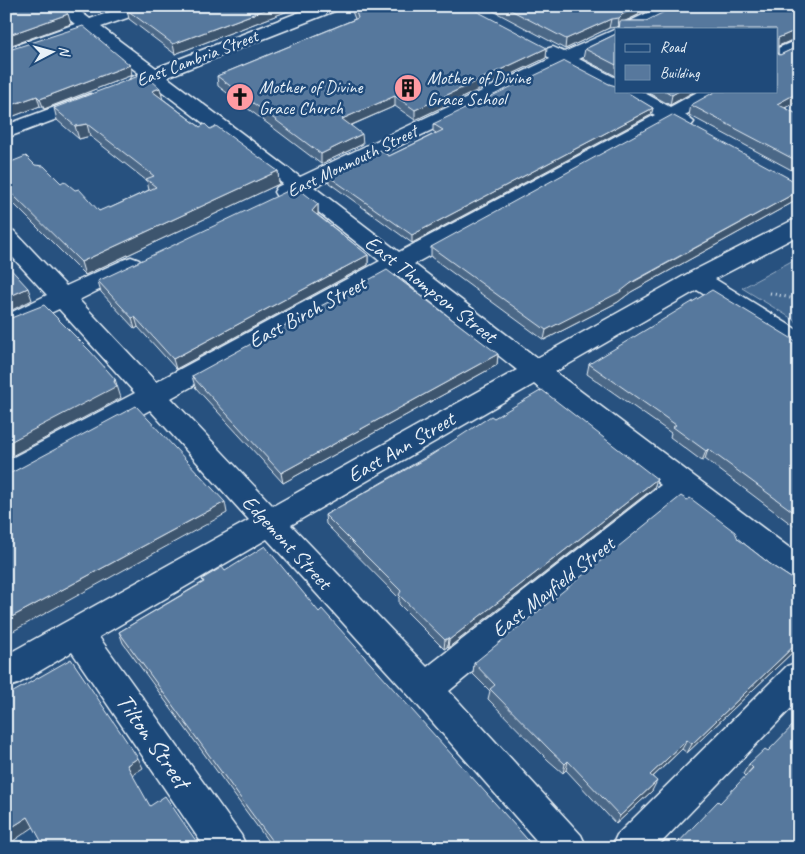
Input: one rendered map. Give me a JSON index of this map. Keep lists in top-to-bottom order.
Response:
{
  "streets": {
    "street": [
      "East Cambria Street",
      "East Monmouth Street",
      "East Thompson Street",
      "East Birch Street",
      "East Ann Street",
      "Edgemont Street",
      "East Mayfield Street",
      "Tilton Street"
    ]
  },
  "crossings": [
    ["East Cambria Street", "East Thompson Street"],
    ["East Monmouth Street", "East Thompson Street"],
    ["East Thompson Street", "East Birch Street"],
    ["East Thompson Street", "East Ann Street"],
    ["East Thompson Street", "East Mayfield Street"],
    ["East Birch Street", "Edgemont Street"],
    ["East Ann Street", "Edgemont Street"],
    ["East Ann Street", "Tilton Street"],
    ["Edgemont Street", "East Mayfield Street"]
  ],
  "places": {
    "building": ["Mother of Divine Grace School"],
    "church": ["Mother of Divine Grace Church"]
  },
  "legend": ["Road", "Building"],
  "north": "right"
}
